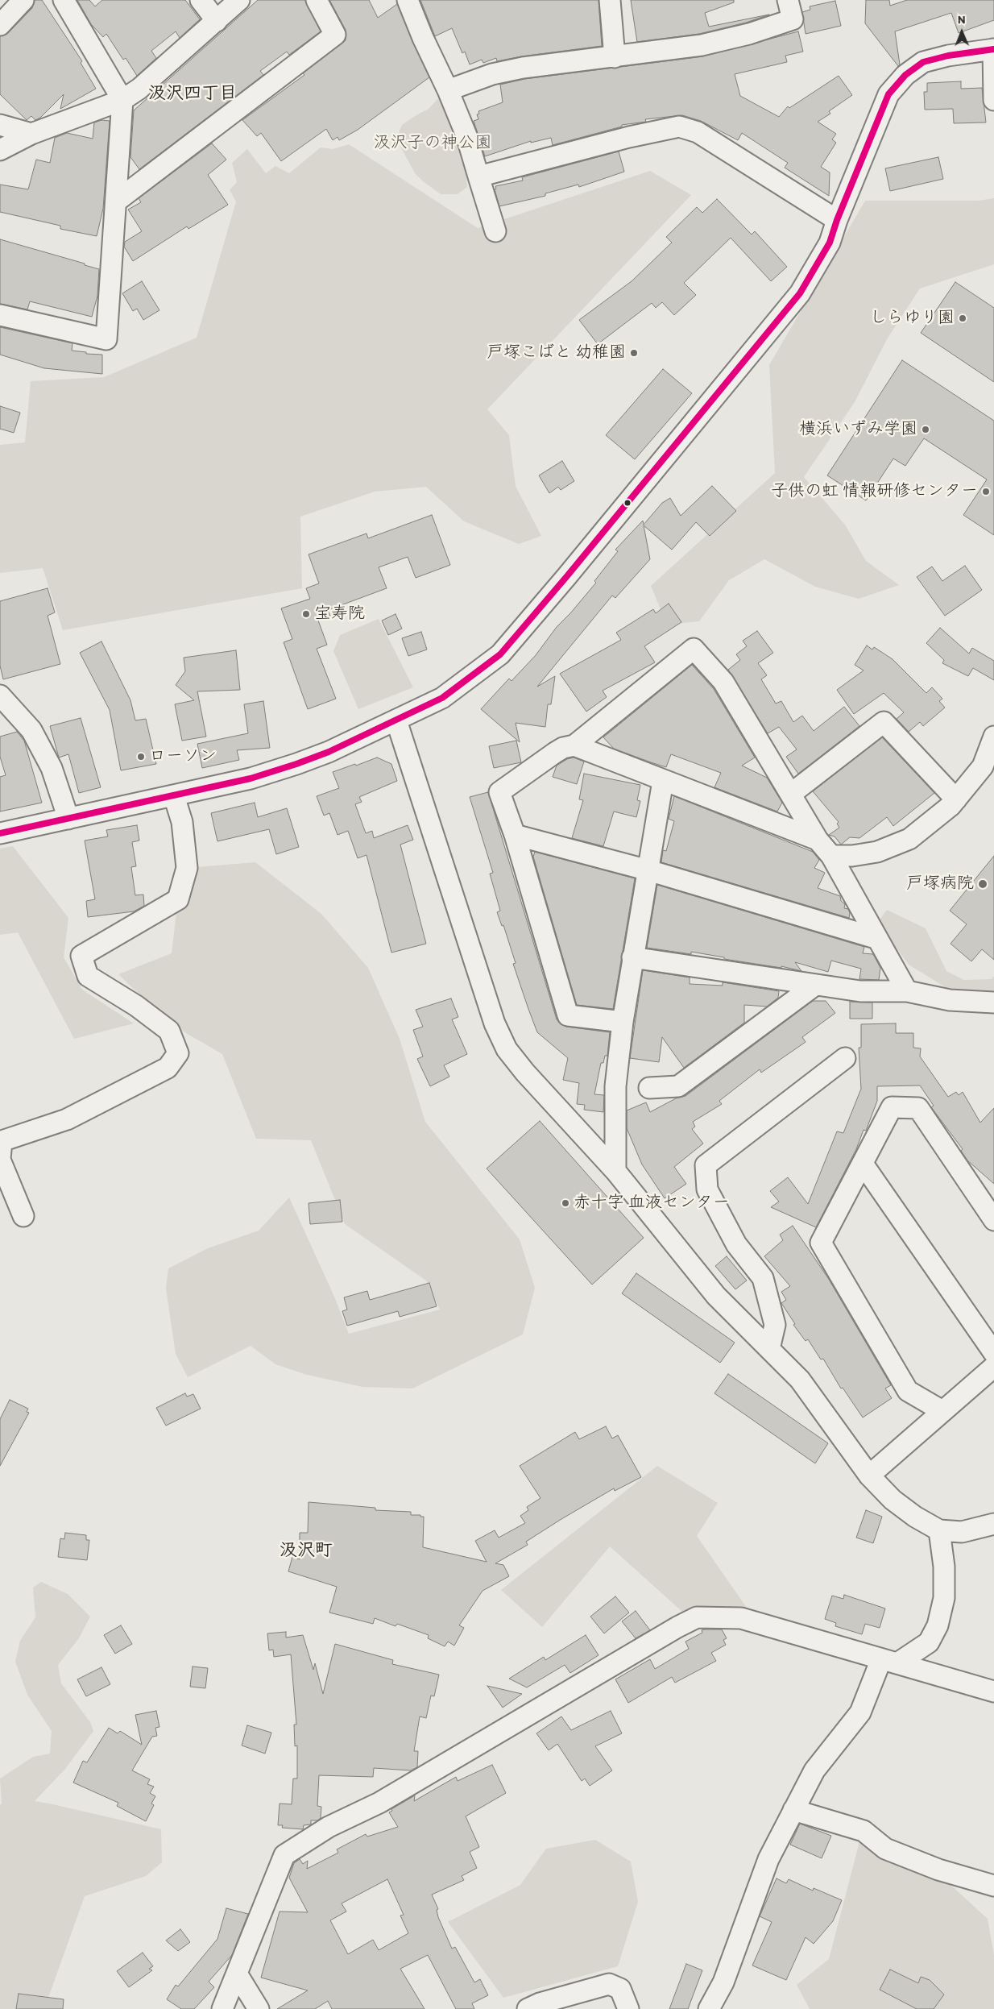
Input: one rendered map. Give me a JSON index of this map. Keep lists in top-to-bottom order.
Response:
{
  "districts": ["汲沢四丁目", "汲沢町"],
  "parks": ["汲沢子の神公園"],
  "places": [
    "しらゆり園",
    "戸塚こばと 幼稚園",
    "横浜いずみ学園",
    "子供の虹 情報研修センター",
    "宝寿院",
    "ローソン",
    "戸塚病院",
    "赤十字 血液センター"
  ],
  "north": "top"
}
